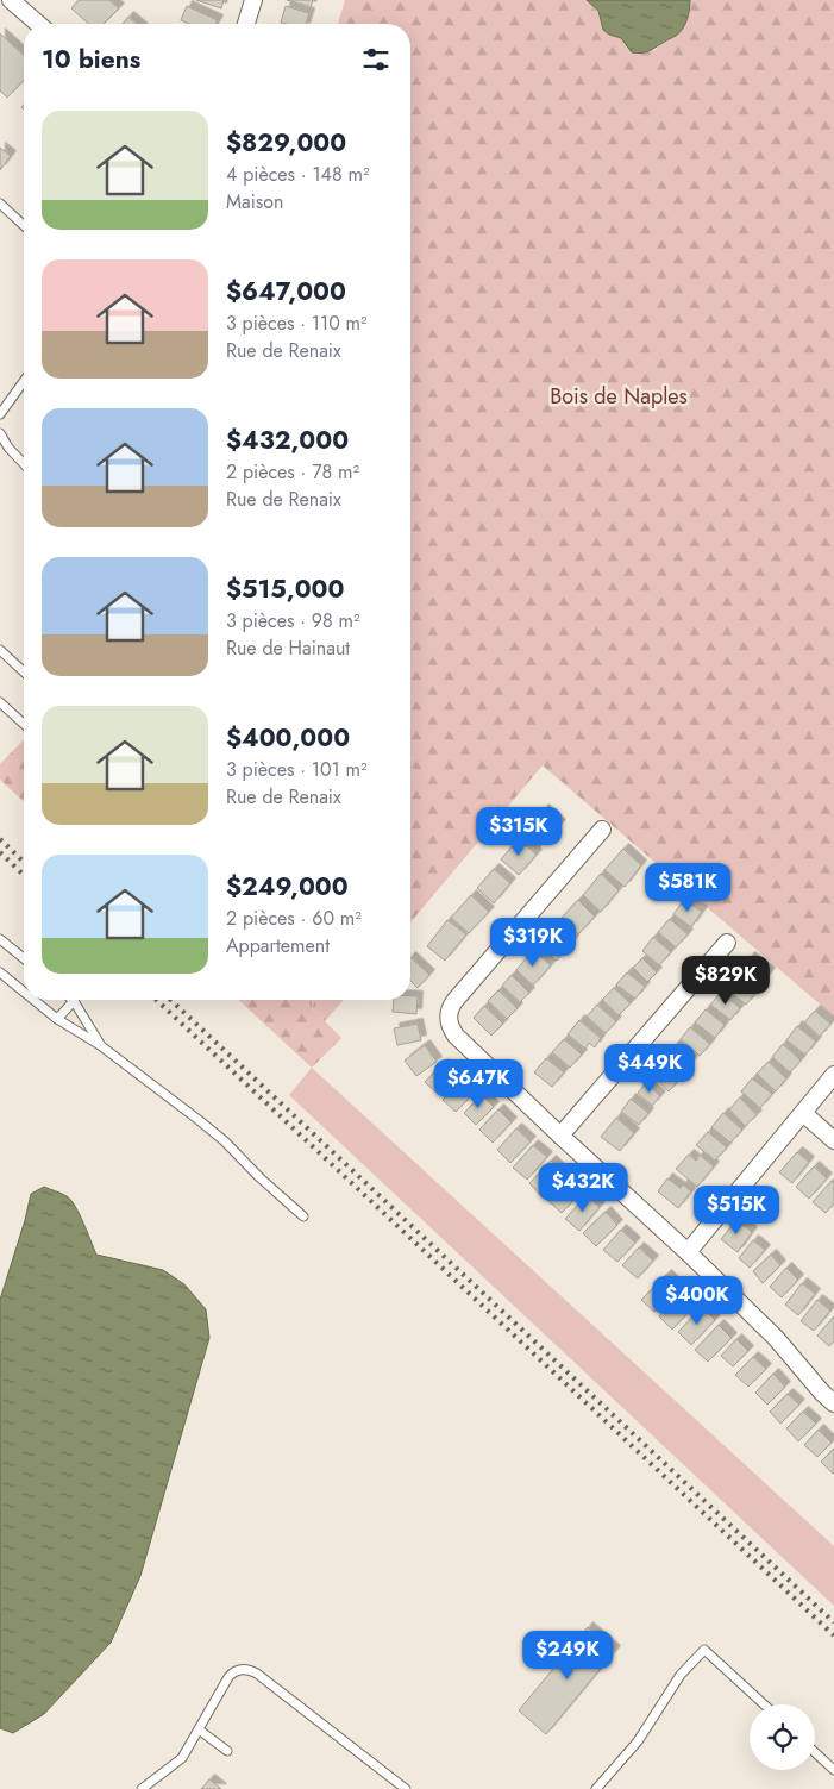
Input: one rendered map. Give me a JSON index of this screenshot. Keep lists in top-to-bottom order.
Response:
{
  "parks": ["Bois de Naples"],
  "page": {
    "heading": "10 biens",
    "list": [
      {
        "name": "$829,000",
        "note": "4 pièces · 148 m² · Maison"
      },
      {
        "name": "$647,000",
        "note": "3 pièces · 110 m² · Rue de Renaix"
      },
      {
        "name": "$432,000",
        "note": "2 pièces · 78 m² · Rue de Renaix"
      },
      {
        "name": "$515,000",
        "note": "3 pièces · 98 m² · Rue de Hainaut"
      },
      {
        "name": "$400,000",
        "note": "3 pièces · 101 m² · Rue de Renaix"
      },
      {
        "name": "$249,000",
        "note": "2 pièces · 60 m² · Appartement"
      }
    ],
    "price": [
      "$315K",
      "$581K",
      "$319K",
      "$829K",
      "$449K",
      "$647K",
      "$432K",
      "$515K",
      "$400K",
      "$249K"
    ]
  }
}
